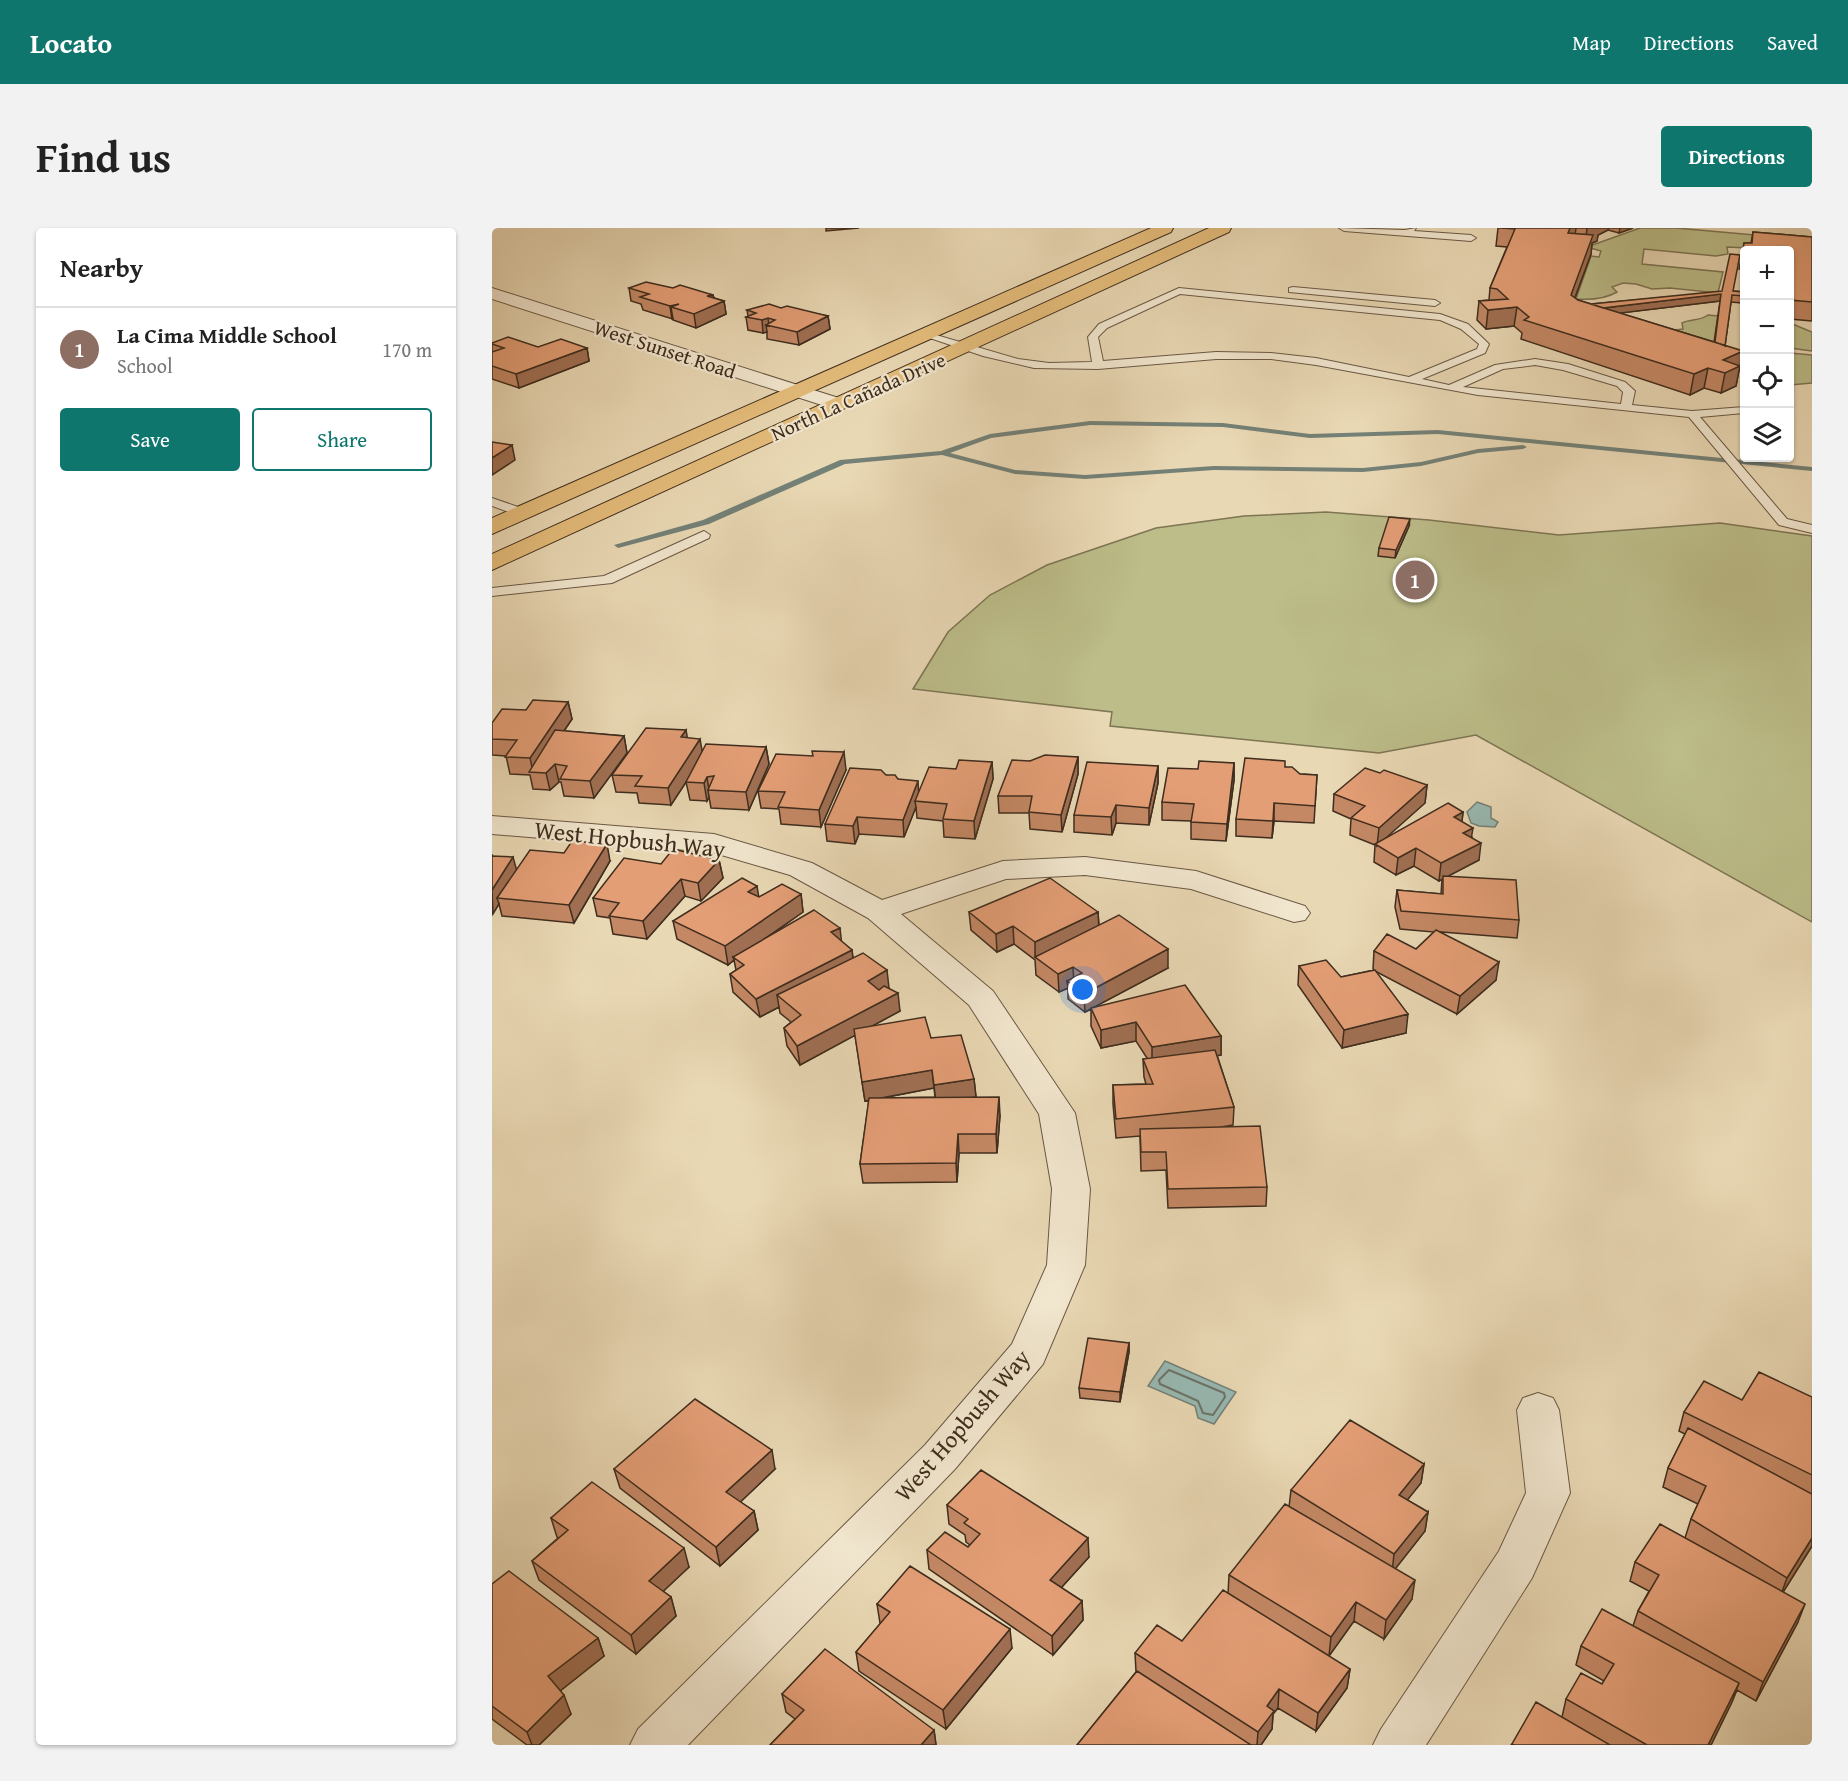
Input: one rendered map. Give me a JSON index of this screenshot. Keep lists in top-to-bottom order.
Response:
{
  "streets": {
    "main road": ["North La Cañada Drive"],
    "street": ["West Sunset Road", "West Hopbush Way"]
  },
  "crossings": [
    ["West Sunset Road", "North La Cañada Drive"]
  ],
  "page": {
    "header": "Locato",
    "nav": ["Map", "Directions", "Saved"],
    "title": "Find us",
    "buttons": [
      "Directions",
      ["Save", "Share"]
    ],
    "heading": "Nearby",
    "map_buttons": ["+", "−"],
    "list": [
      {
        "mark": "1",
        "name": "La Cima Middle School",
        "note": "School",
        "value": "170 m"
      }
    ],
    "pins": "1"
  }
}
